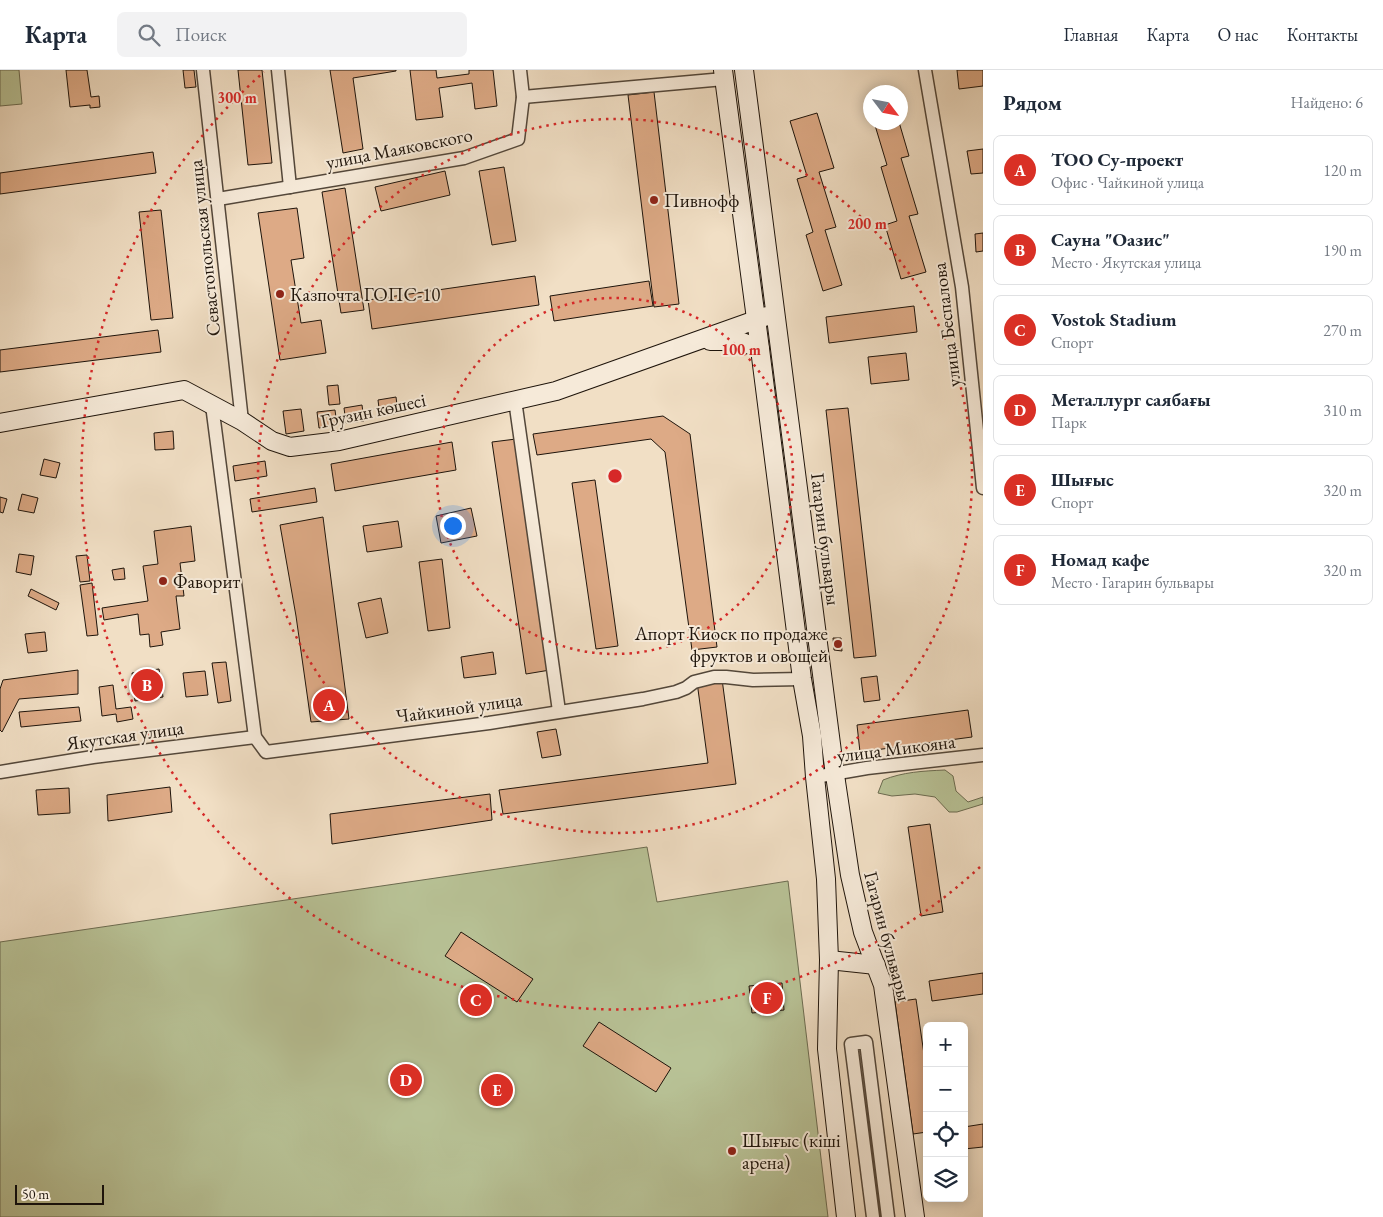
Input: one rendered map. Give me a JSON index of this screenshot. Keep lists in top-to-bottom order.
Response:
{
  "streets": {
    "main road": ["Грузин көшесі", "Гагарин бульвары"],
    "street": [
      "улица Маяковского",
      "Севастопольская улица",
      "улица Беспалова",
      "Чайкиной улица",
      "Якутская улица",
      "улица Микояна"
    ]
  },
  "crossings": [
    ["улица Маяковского", "Севастопольская улица"],
    ["Севастопольская улица", "Грузин көшесі"],
    ["Грузин көшесі", "Гагарин бульвары"],
    ["Гагарин бульвары", "улица Микояна"],
    ["Чайкиной улица", "Якутская улица"]
  ],
  "places": [
    "Пивнофф",
    "Казпочта ГОПС-10",
    "Фаворит",
    "Апорт Киоск по продаже фруктов и овощей",
    "Шығыс (кіші арена)"
  ],
  "scale_bar": "50 m",
  "north": "bottom right",
  "page": {
    "header": "Карта",
    "search": "Поиск",
    "nav": [
      "Главная",
      "Карта",
      "О нас",
      "Контакты"
    ],
    "heading": ["Рядом", "Найдено: 6"],
    "list": [
      {
        "mark": "A",
        "name": "ТОО Су-проект",
        "note": "Офис · Чайкиной улица",
        "value": "120 m"
      },
      {
        "mark": "B",
        "name": "Сауна \"Оазис\"",
        "note": "Место · Якутская улица",
        "value": "190 m"
      },
      {
        "mark": "C",
        "name": "Vostok Stadium",
        "note": "Спорт",
        "value": "270 m"
      },
      {
        "mark": "D",
        "name": "Металлург саябағы",
        "note": "Парк",
        "value": "310 m"
      },
      {
        "mark": "E",
        "name": "Шығыс",
        "note": "Спорт",
        "value": "320 m"
      },
      {
        "mark": "F",
        "name": "Номад кафе",
        "note": "Место · Гагарин бульвары",
        "value": "320 m"
      }
    ],
    "pins": [
      "B",
      "A",
      "F",
      "C",
      "D",
      "E"
    ],
    "map_buttons": ["+", "−"],
    "scale": "50 m"
  },
  "rings": ["300 m", "200 m", "100 m"]
}
